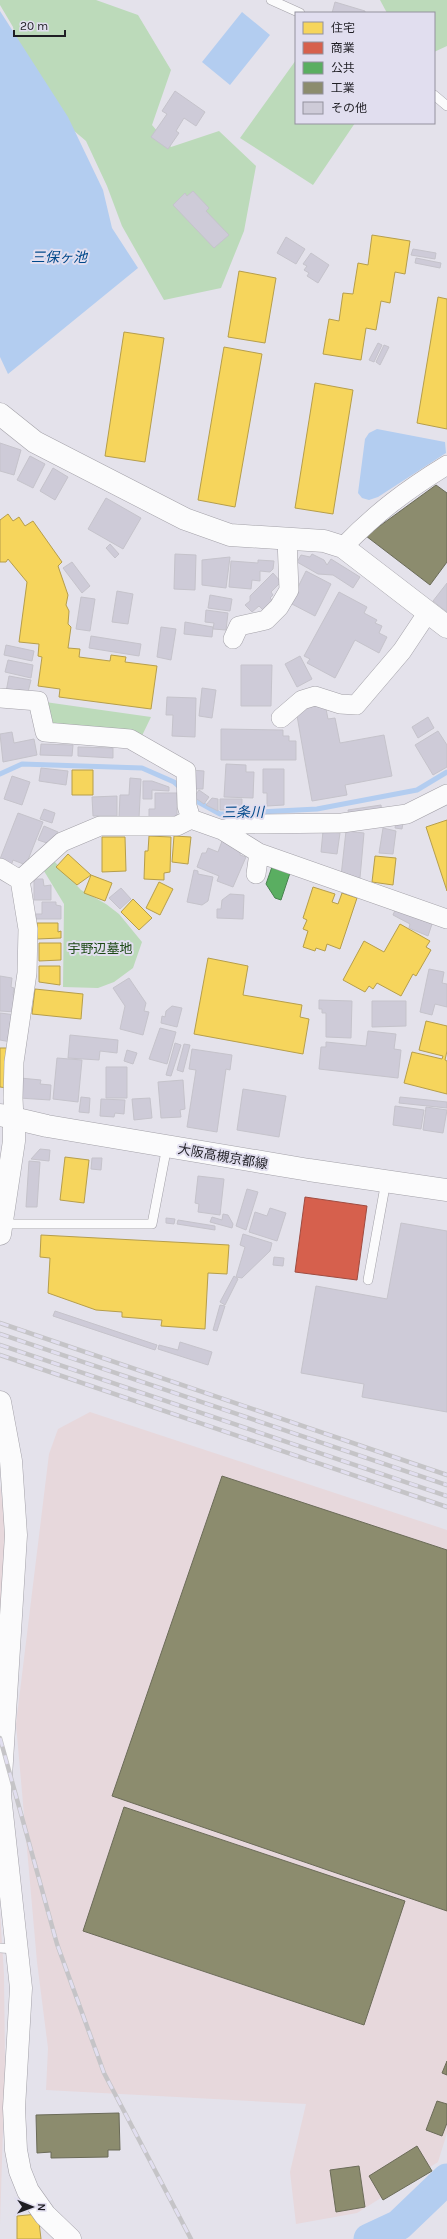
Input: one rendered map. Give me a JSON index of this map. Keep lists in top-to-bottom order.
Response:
{
  "streets": {
    "street": ["大阪高槻京都線"]
  },
  "water": ["三保ヶ池", "三条川"],
  "parks": ["宇野辺墓地"],
  "legend": [
    "住宅",
    "商業",
    "公共",
    "工業",
    "その他"
  ],
  "scale_bar": "20 m",
  "north": "right"
}
